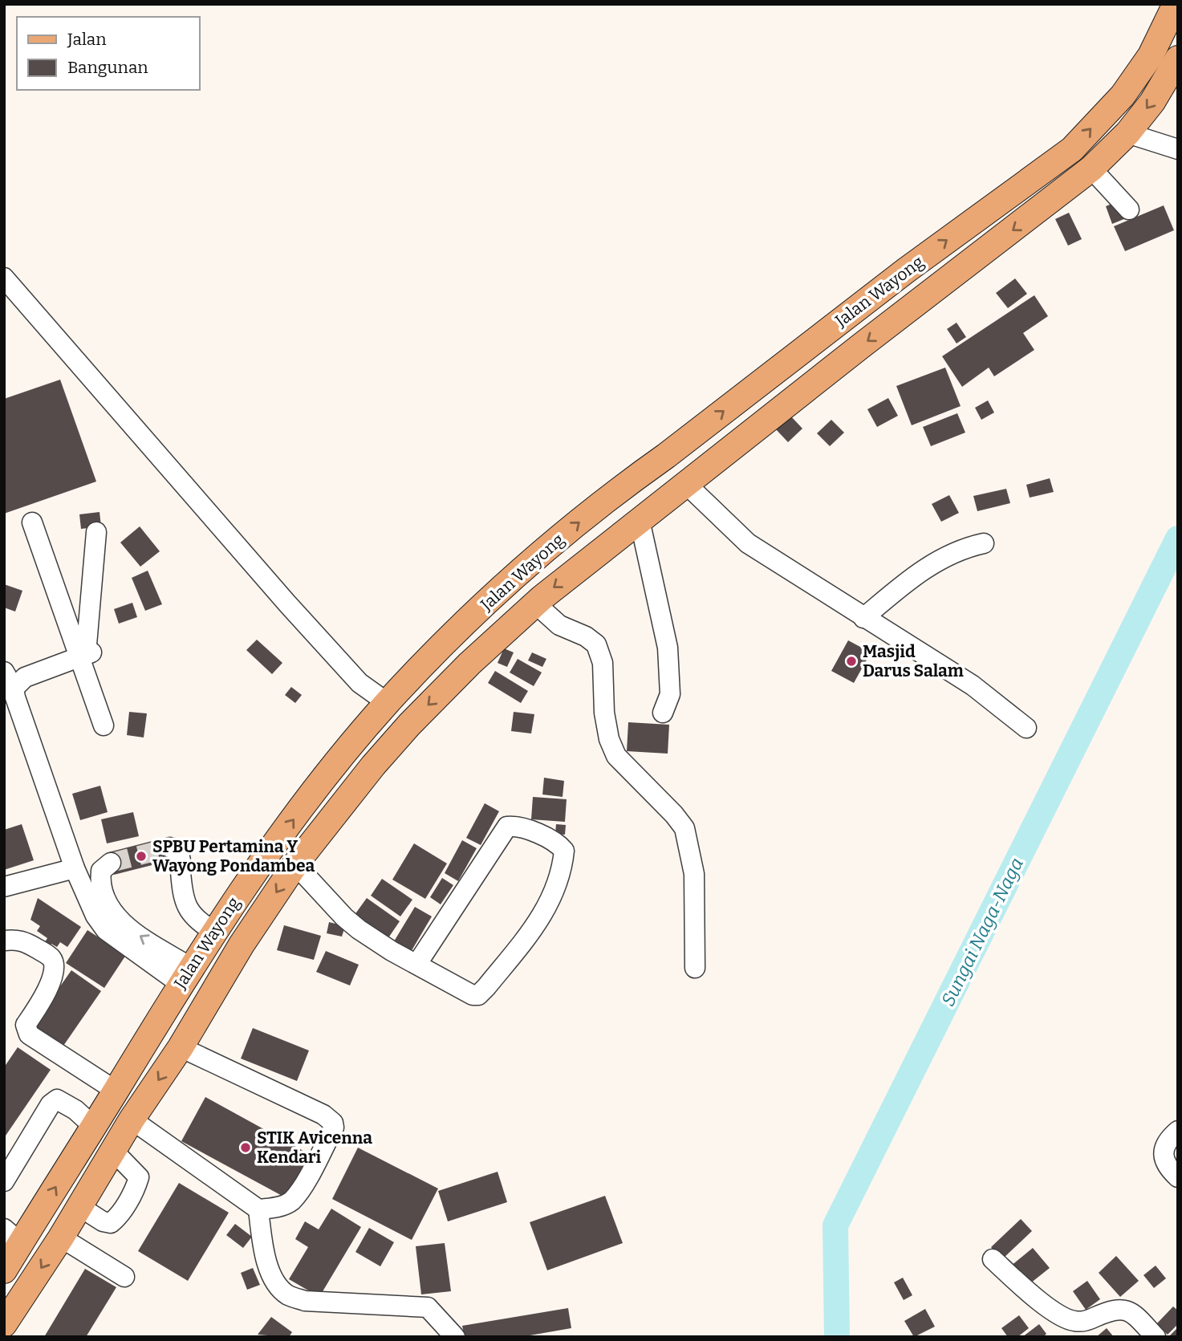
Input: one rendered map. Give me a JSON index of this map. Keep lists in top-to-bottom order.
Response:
{
  "streets": {
    "main road": ["Jalan Wayong"]
  },
  "water": ["Sungai Naga-Naga"],
  "places": ["Masjid Darus Salam", "SPBU Pertamina Y Wayong Pondambea", "STIK Avicenna Kendari"],
  "legend": ["Jalan", "Bangunan"]
}
